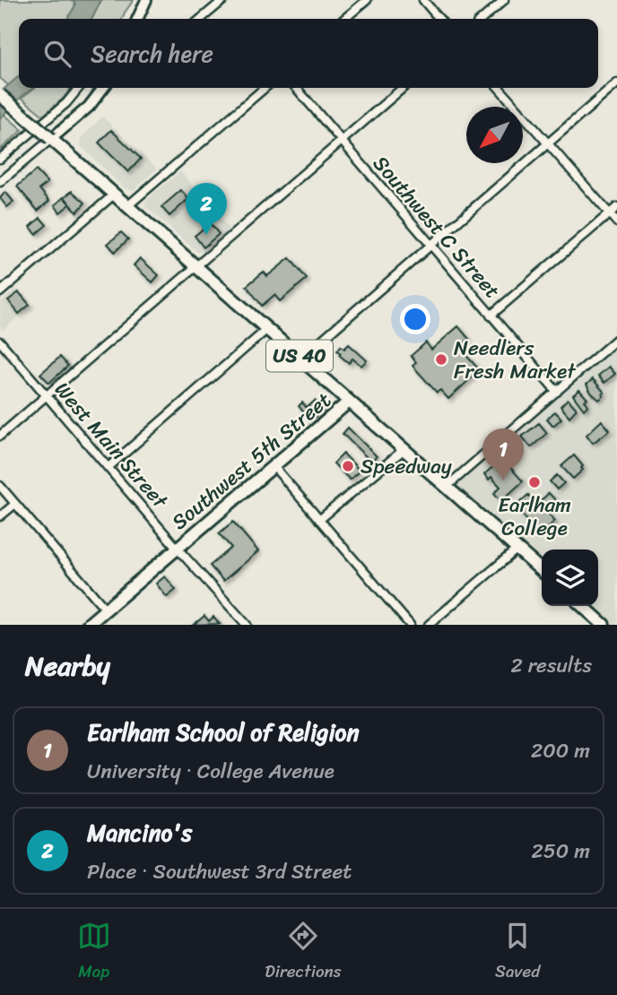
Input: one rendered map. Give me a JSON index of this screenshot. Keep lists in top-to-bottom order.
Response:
{
  "streets": {
    "main road": ["US 40", "Southwest 5th Street"],
    "street": ["Southwest C Street", "West Main Street"]
  },
  "crossings": [
    ["US 40", "Southwest 5th Street"],
    ["West Main Street", "Southwest 5th Street"]
  ],
  "places": ["Needlers Fresh Market", "Speedway", "Earlham College"],
  "north": "bottom left",
  "page": {
    "search": "Search here",
    "pins": ["2", "1"],
    "heading": ["Nearby", "2 results"],
    "list": [
      {
        "mark": "1",
        "name": "Earlham School of Religion",
        "note": "University · College Avenue",
        "value": "200 m"
      },
      {
        "mark": "2",
        "name": "Mancino's",
        "note": "Place · Southwest 3rd Street",
        "value": "250 m"
      }
    ],
    "nav": ["Map", "Directions", "Saved"]
  }
}
